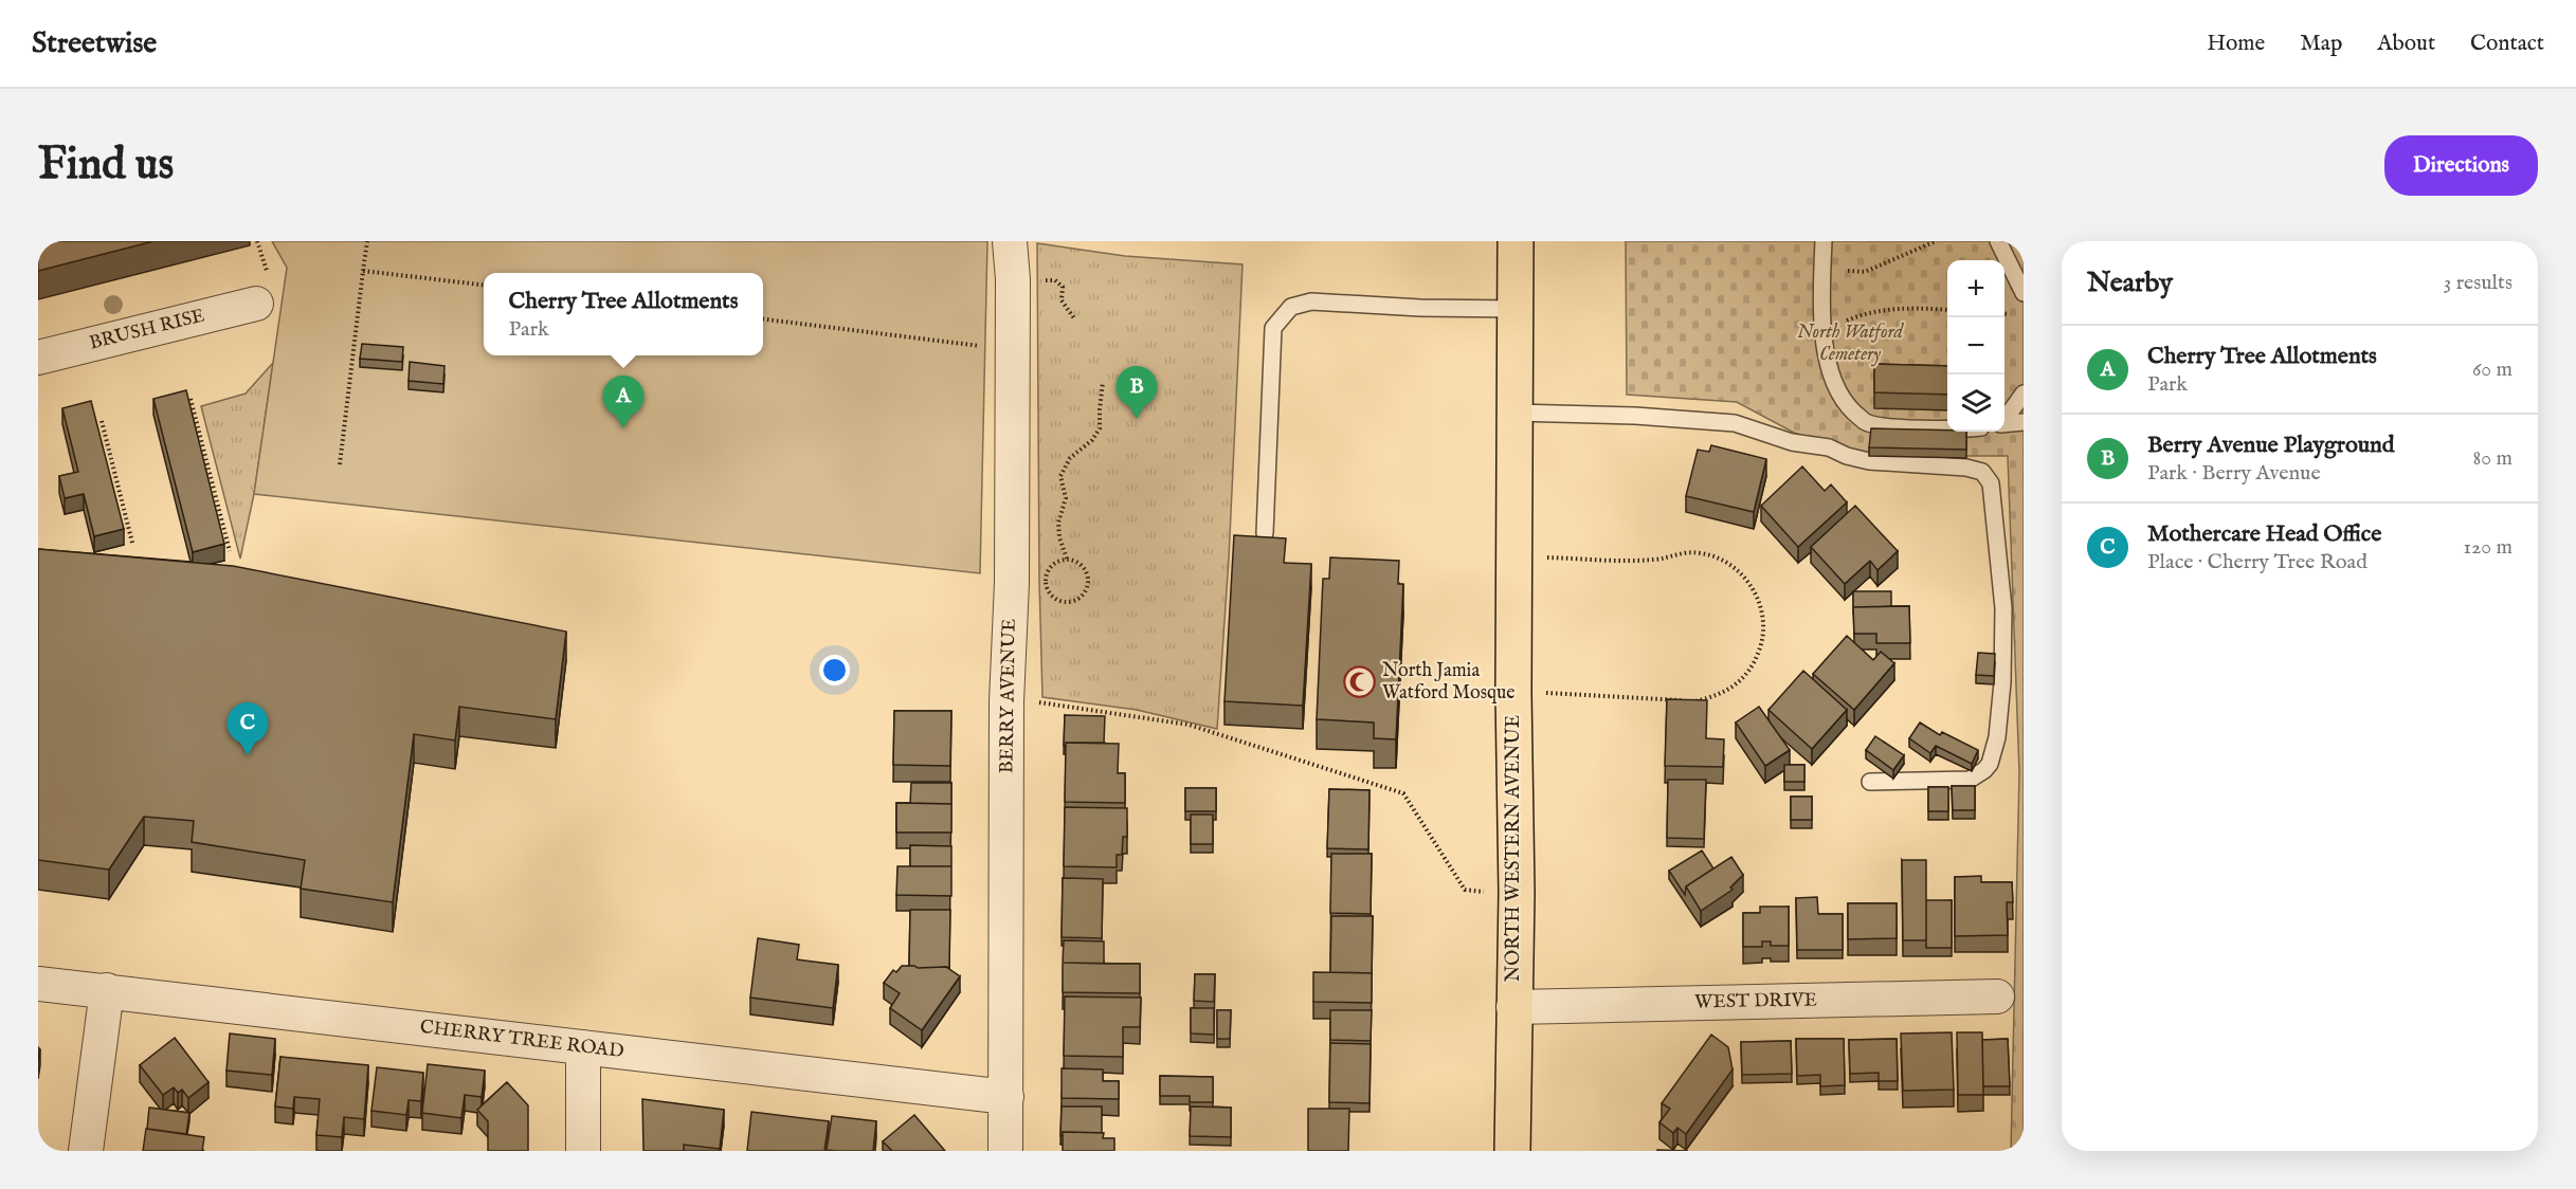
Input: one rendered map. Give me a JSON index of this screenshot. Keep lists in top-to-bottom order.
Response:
{
  "streets": {
    "highway": ["NORTH WESTERN AVENUE"],
    "street": [
      "BRUSH RISE",
      "BERRY AVENUE",
      "WEST DRIVE",
      "CHERRY TREE ROAD"
    ]
  },
  "crossings": [
    ["BERRY AVENUE", "CHERRY TREE ROAD"],
    ["NORTH WESTERN AVENUE", "WEST DRIVE"]
  ],
  "parks": ["North Watford Cemetery"],
  "places": {
    "mosque": ["North Jamia Watford Mosque"]
  },
  "page": {
    "header": "Streetwise",
    "nav": [
      "Home",
      "Map",
      "About",
      "Contact"
    ],
    "buttons": "Directions",
    "title": "Find us",
    "heading": ["Nearby", "3 results"],
    "map_buttons": ["+", "−"],
    "popup": ["Cherry Tree Allotments", "Park"],
    "list": [
      {
        "mark": "A",
        "name": "Cherry Tree Allotments",
        "note": "Park",
        "value": "60 m"
      },
      {
        "mark": "B",
        "name": "Berry Avenue Playground",
        "note": "Park · Berry Avenue",
        "value": "80 m"
      },
      {
        "mark": "C",
        "name": "Mothercare Head Office",
        "note": "Place · Cherry Tree Road",
        "value": "120 m"
      }
    ],
    "pins": ["B", "A", "C"]
  }
}
